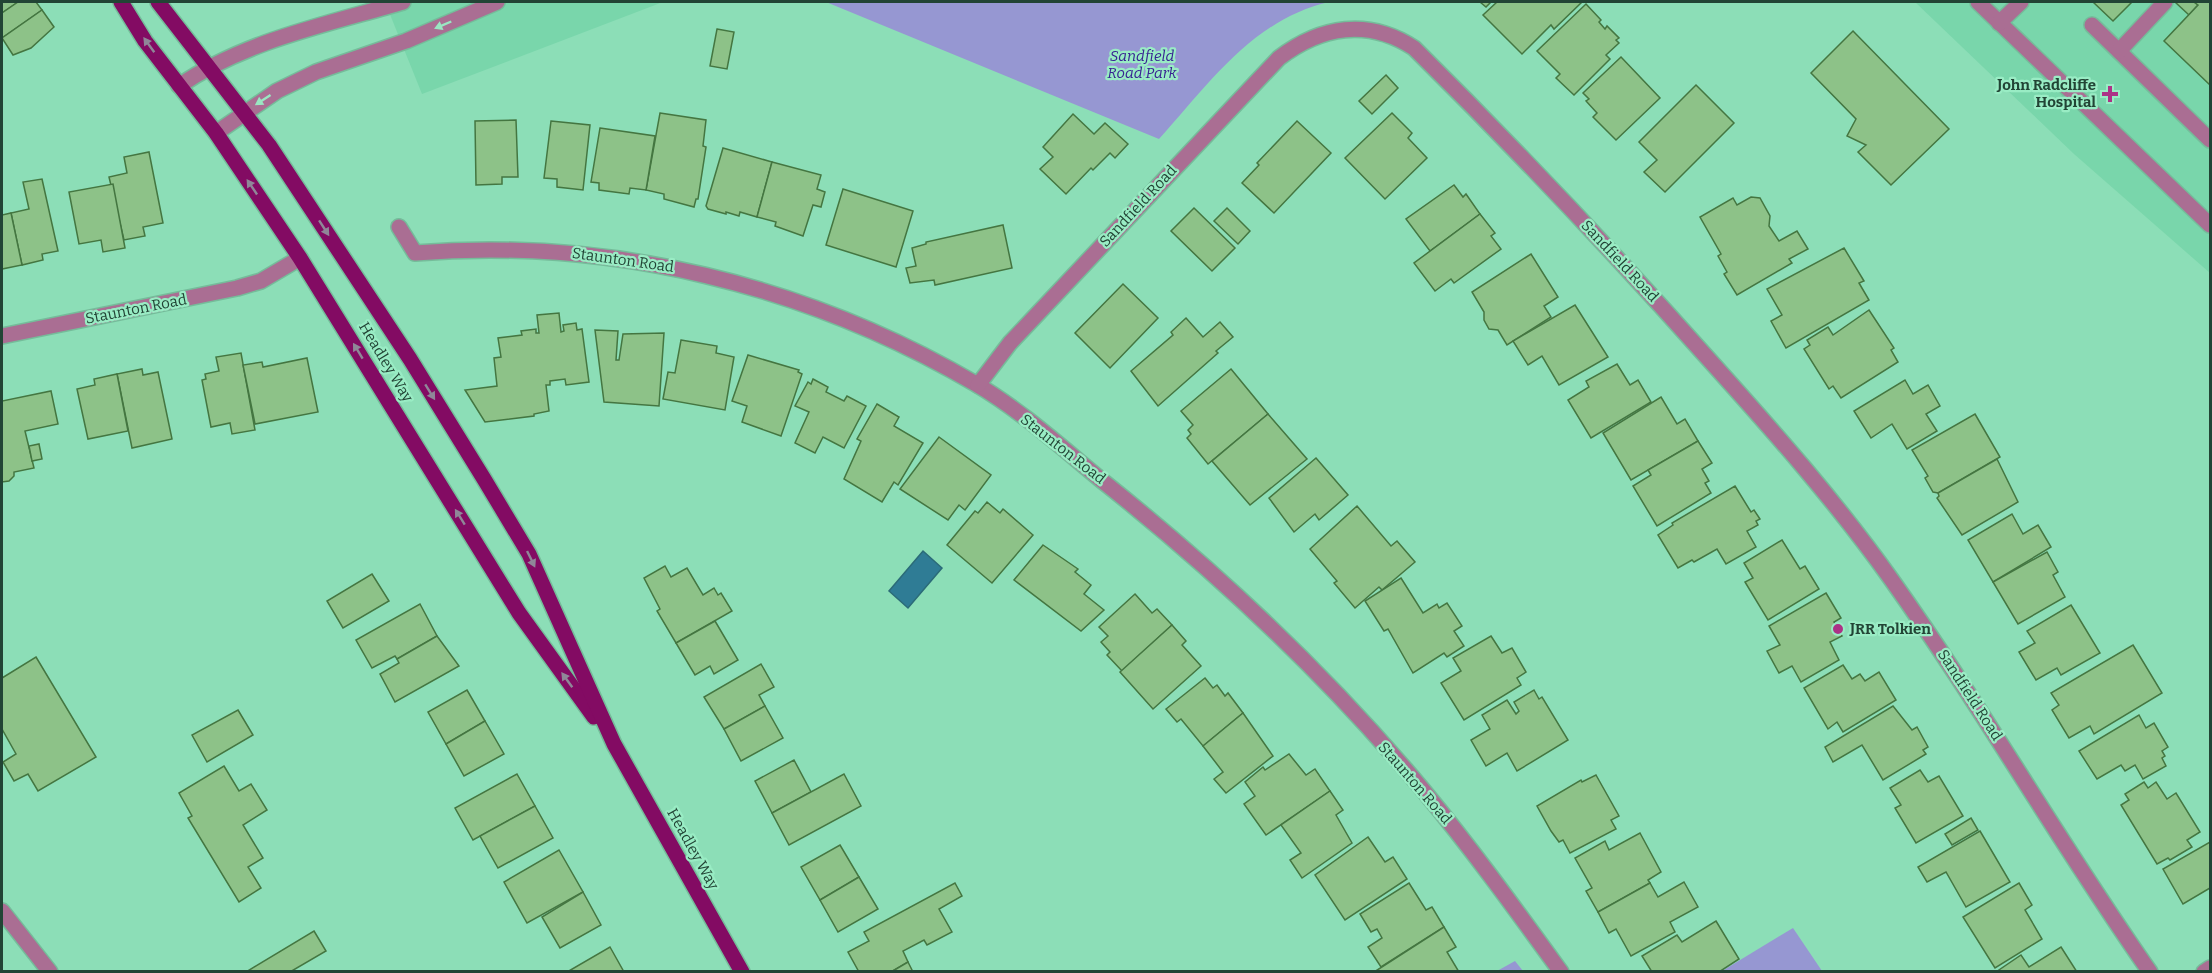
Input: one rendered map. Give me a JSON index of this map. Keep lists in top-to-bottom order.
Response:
{
  "streets": {
    "main road": ["Headley Way"],
    "street": ["Sandfield Road", "Staunton Road"]
  },
  "crossings": [
    ["Sandfield Road", "Staunton Road"],
    ["Staunton Road", "Headley Way"]
  ],
  "parks": ["Sandfield Road Park"],
  "places": {
    "health": ["John Radcliffe Hospital"],
    "other": ["JRR Tolkien"]
  }
}
